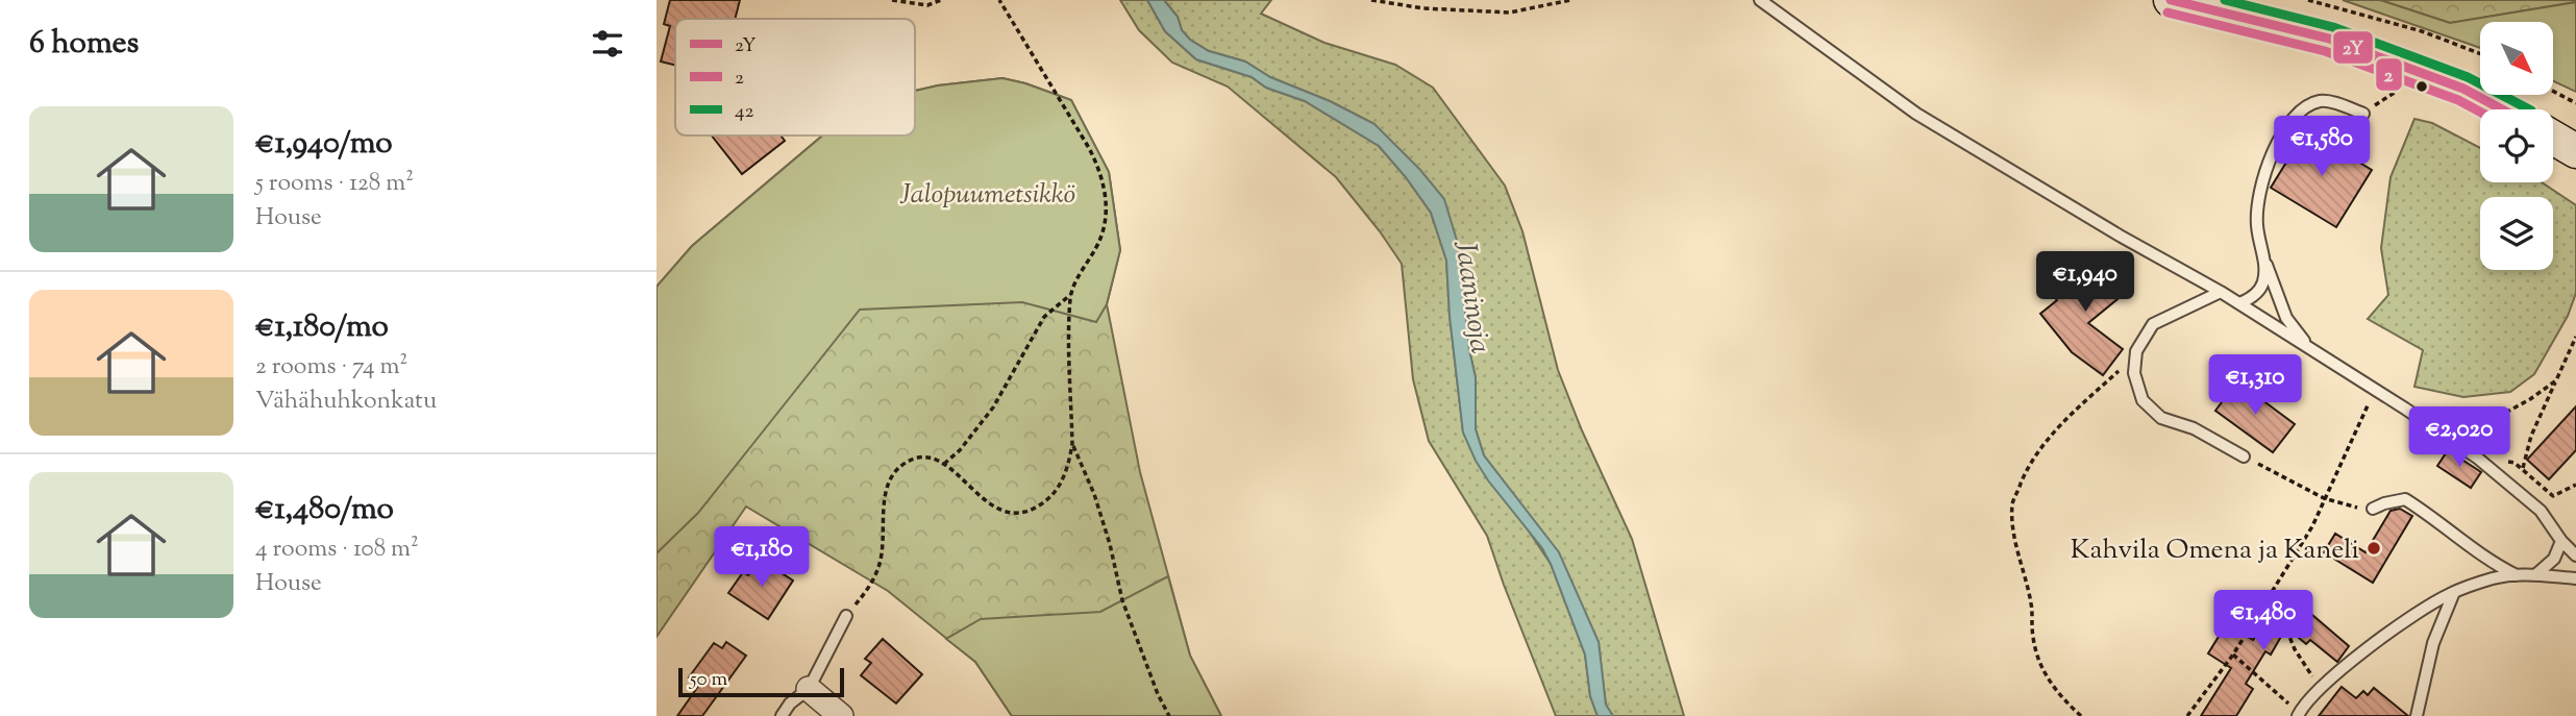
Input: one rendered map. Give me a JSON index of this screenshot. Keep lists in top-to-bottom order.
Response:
{
  "water": ["Jaaninoja"],
  "parks": ["Jalopuumetsikkö"],
  "places": ["Kahvila Omena ja Kaneli"],
  "lines": ["transit line 2Y", "transit line 42", "transit line 2"],
  "legend": ["2Y", "2", "42"],
  "scale_bar": "50 m",
  "north": "bottom right",
  "page": {
    "heading": "6 homes",
    "list": [
      {
        "name": "€1,940/mo",
        "note": "5 rooms · 128 m² · House"
      },
      {
        "name": "€1,180/mo",
        "note": "2 rooms · 74 m² · Vähähuhkonkatu"
      },
      {
        "name": "€1,480/mo",
        "note": "4 rooms · 108 m² · House"
      }
    ],
    "price": [
      "€1,580",
      "€1,940",
      "€1,310",
      "€2,020",
      "€1,180",
      "€1,480"
    ],
    "scale": "50 m"
  }
}
